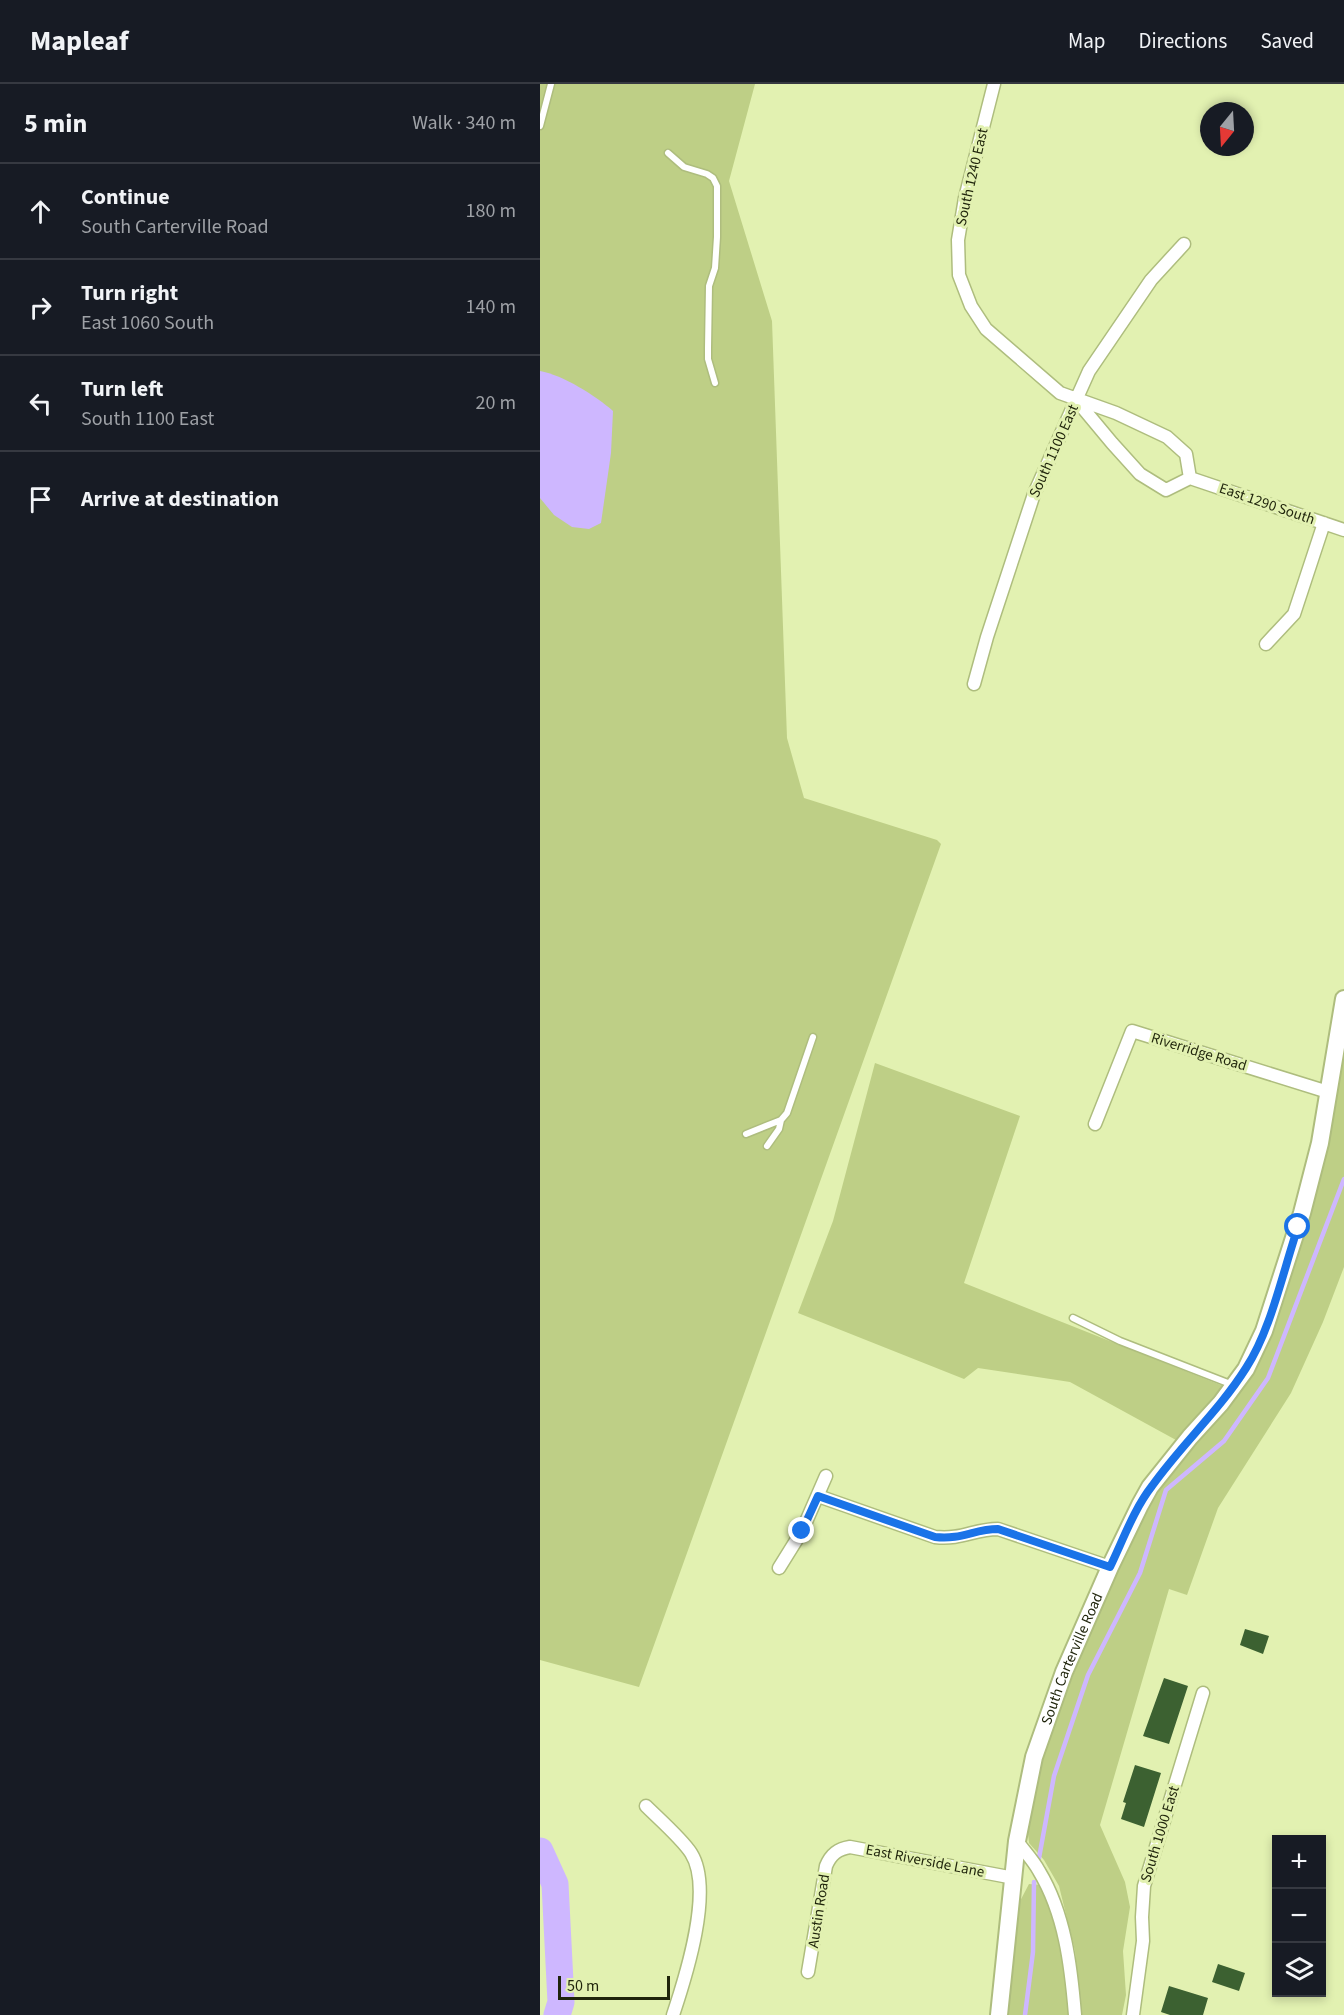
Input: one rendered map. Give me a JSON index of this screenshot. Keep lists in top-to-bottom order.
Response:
{
  "streets": {
    "street": [
      "South 1240 East",
      "South 1100 East",
      "East 1290 South",
      "Riverridge Road",
      "South Carterville Road",
      "South 1000 East",
      "East Riverside Lane",
      "Austin Road"
    ]
  },
  "crossings": [
    ["South 1240 East", "South 1100 East"],
    ["Riverridge Road", "South Carterville Road"],
    ["South Carterville Road", "East Riverside Lane"],
    ["East Riverside Lane", "Austin Road"]
  ],
  "scale_bar": "50 m",
  "north": "bottom",
  "page": {
    "header": "Mapleaf",
    "nav": ["Map", "Directions", "Saved"],
    "heading": ["5 min", "Walk · 340 m"],
    "list": [
      ["Continue", "South Carterville Road", "180 m"],
      ["Turn right", "East 1060 South", "140 m"],
      ["Turn left", "South 1100 East", "20 m"],
      "Arrive at destination"
    ],
    "map_buttons": ["+", "−"],
    "scale": "50 m"
  }
}
